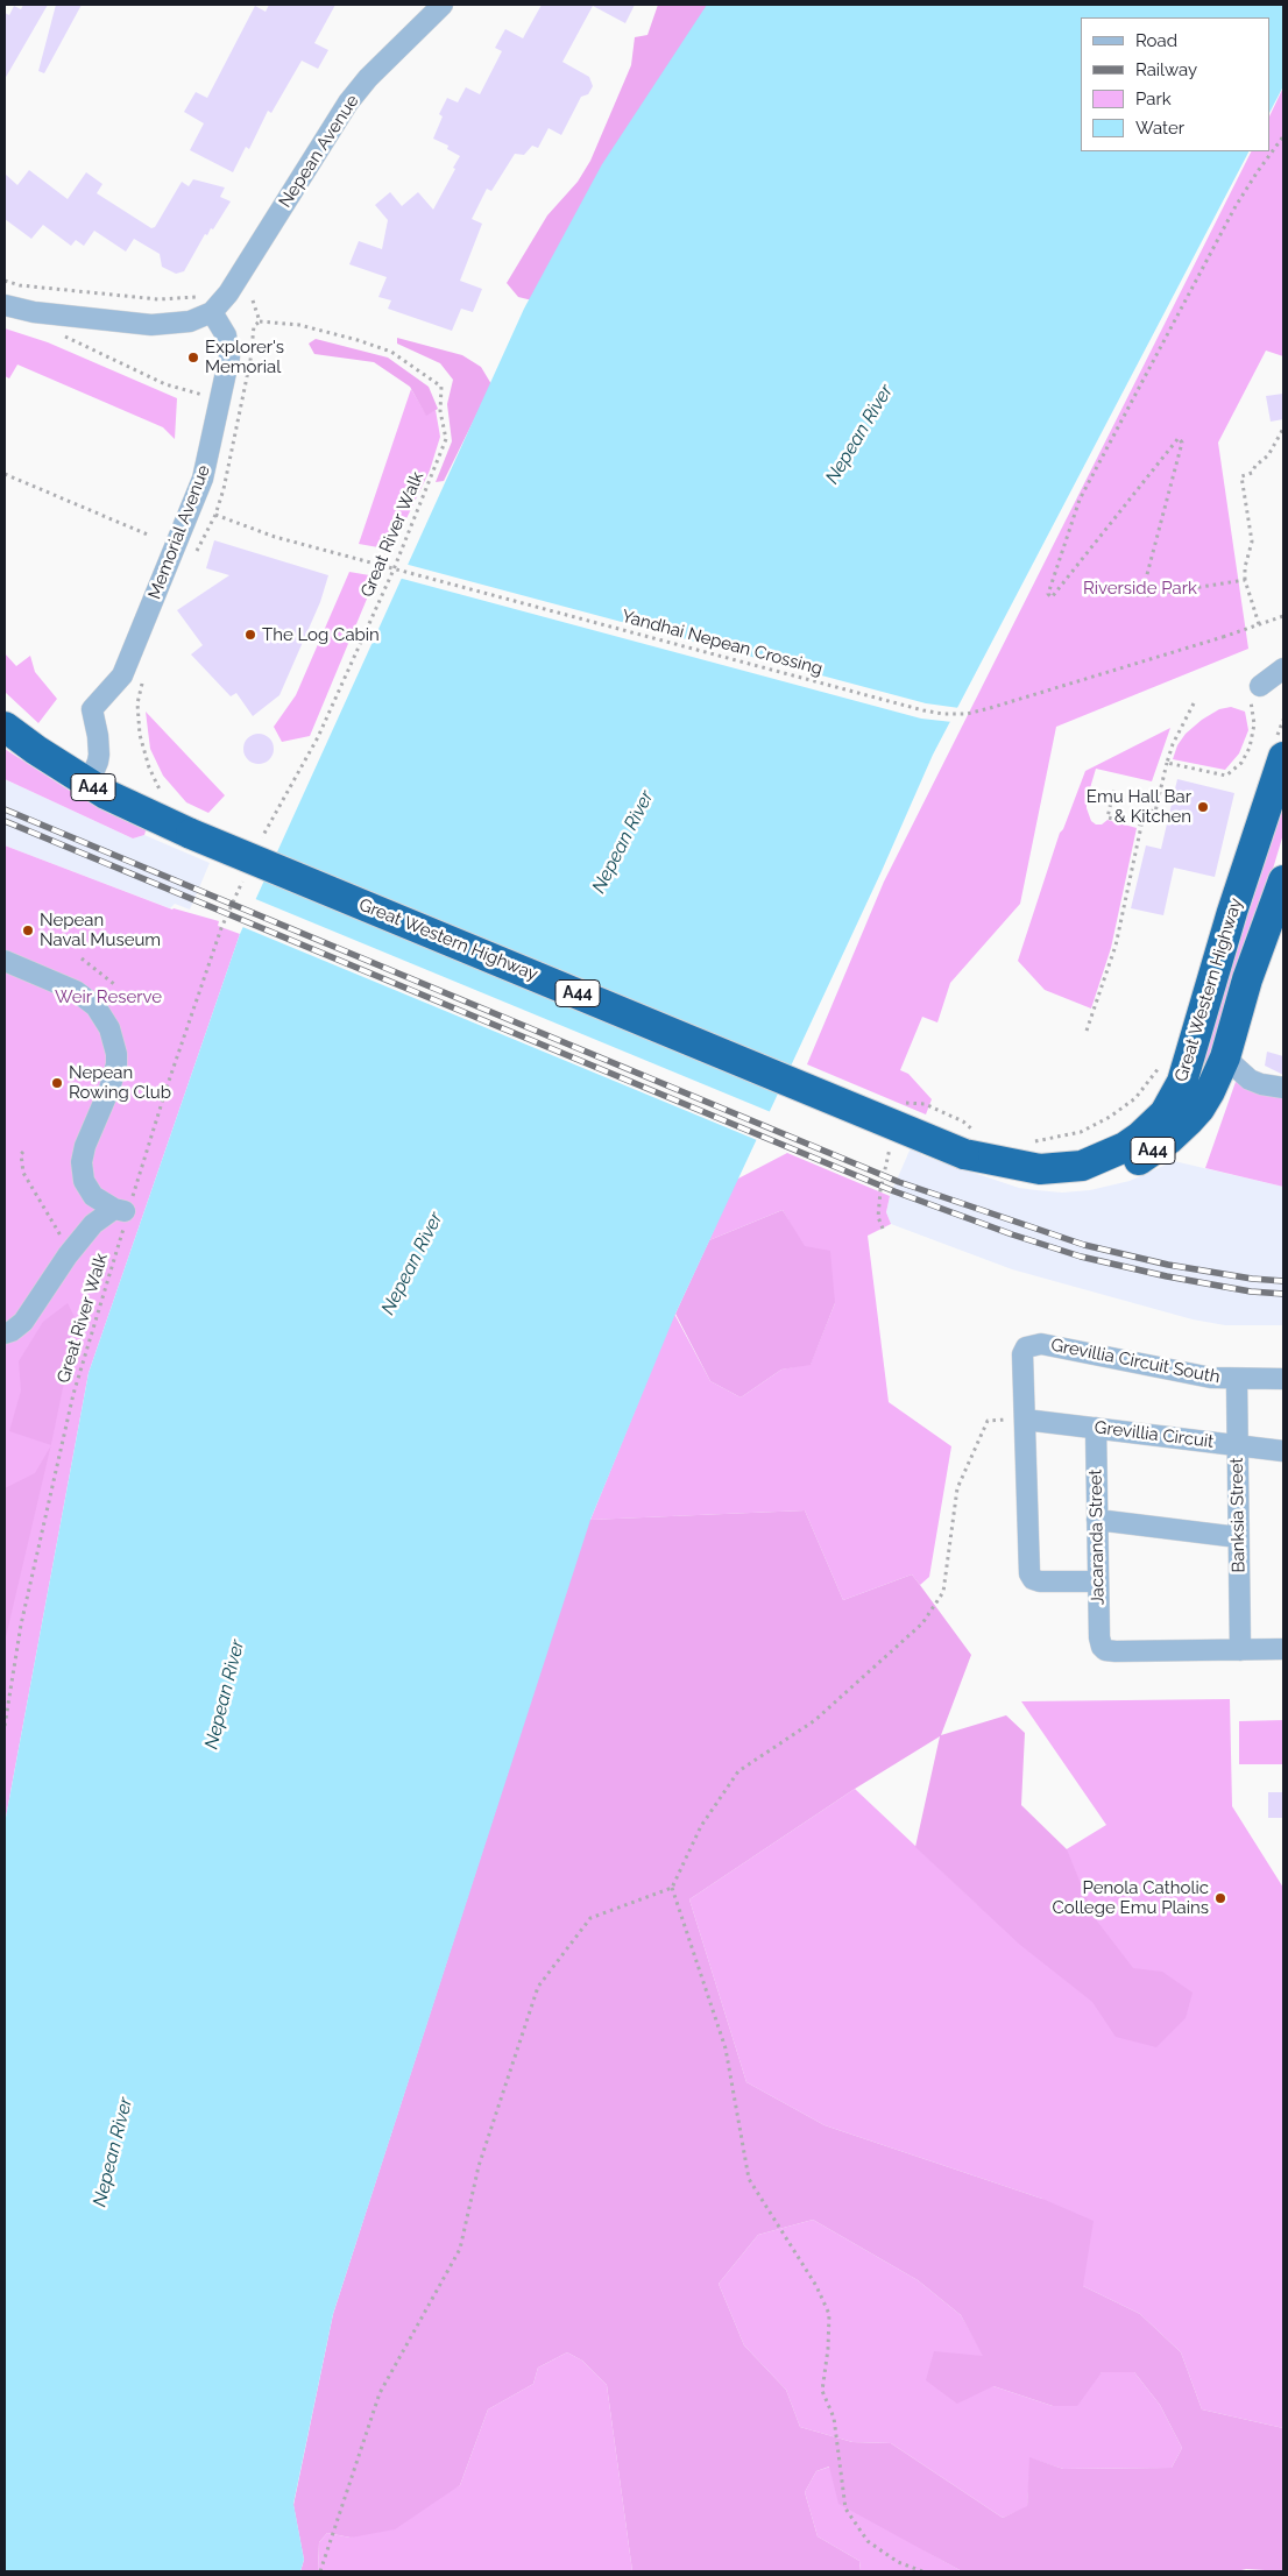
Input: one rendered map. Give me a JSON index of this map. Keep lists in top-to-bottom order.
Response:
{
  "streets": {
    "highway": ["A44", "Great Western Highway"],
    "street": [
      "Nepean Avenue",
      "Memorial Avenue",
      "Grevillia Circuit South",
      "Grevillia Circuit",
      "Banksia Street",
      "Jacaranda Street"
    ],
    "path": ["Great River Walk", "Yandhai Nepean Crossing"]
  },
  "crossings": [
    ["Nepean Avenue", "Memorial Avenue"],
    ["Memorial Avenue", "A44"],
    ["Memorial Avenue", "Great Western Highway"],
    ["A44", "Great Western Highway"],
    ["Grevillia Circuit South", "Grevillia Circuit"],
    ["Grevillia Circuit South", "Banksia Street"],
    ["Grevillia Circuit", "Banksia Street"],
    ["Grevillia Circuit", "Jacaranda Street"],
    ["Banksia Street", "Jacaranda Street"]
  ],
  "water": ["Nepean River"],
  "parks": ["Riverside Park", "Weir Reserve"],
  "places": [
    "Explorer's Memorial",
    "The Log Cabin",
    "Emu Hall Bar & Kitchen",
    "Nepean Naval Museum",
    "Nepean Rowing Club",
    "Penola Catholic College Emu Plains"
  ],
  "legend": [
    "Road",
    "Railway",
    "Park",
    "Water"
  ]
}
